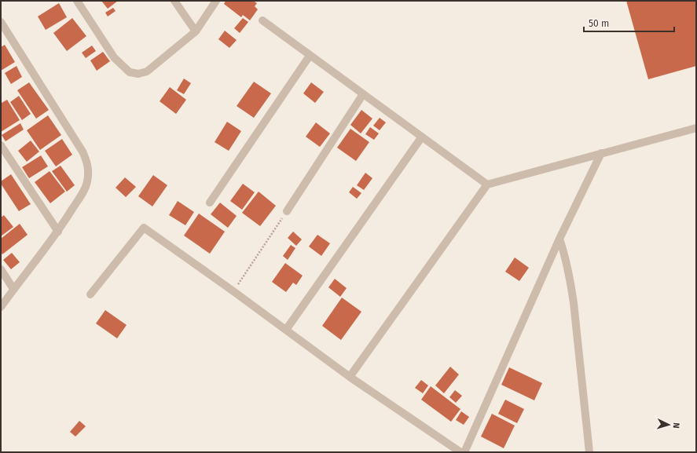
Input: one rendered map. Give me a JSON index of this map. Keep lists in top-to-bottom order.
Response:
{
  "scale_bar": "50 m",
  "north": "right"
}
